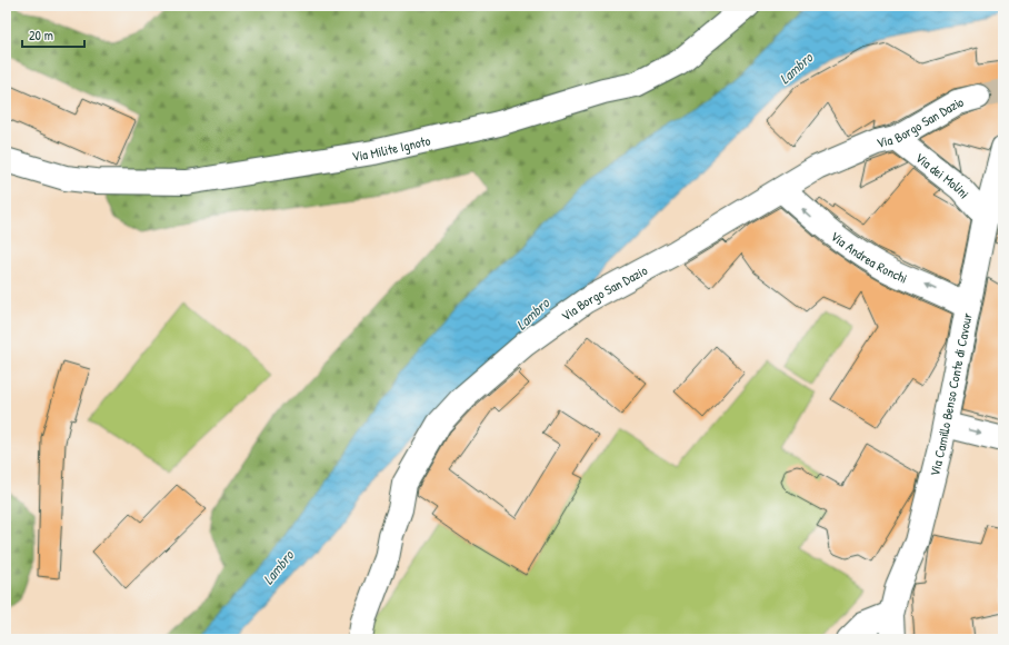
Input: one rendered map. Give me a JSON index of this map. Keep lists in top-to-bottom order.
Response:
{
  "streets": {
    "street": [
      "Via Borgo San Dazio",
      "Via Milite Ignoto",
      "Via dei Molini",
      "Via Andrea Ronchi",
      "Via Camillo Benso Conte di Cavour"
    ]
  },
  "crossings": [
    ["Via Borgo San Dazio", "Via dei Molini"],
    ["Via Borgo San Dazio", "Via Andrea Ronchi"],
    ["Via dei Molini", "Via Camillo Benso Conte di Cavour"],
    ["Via Andrea Ronchi", "Via Camillo Benso Conte di Cavour"]
  ],
  "one_way": ["Via Andrea Ronchi"],
  "water": ["Lambro"],
  "scale_bar": "20 m"
}
